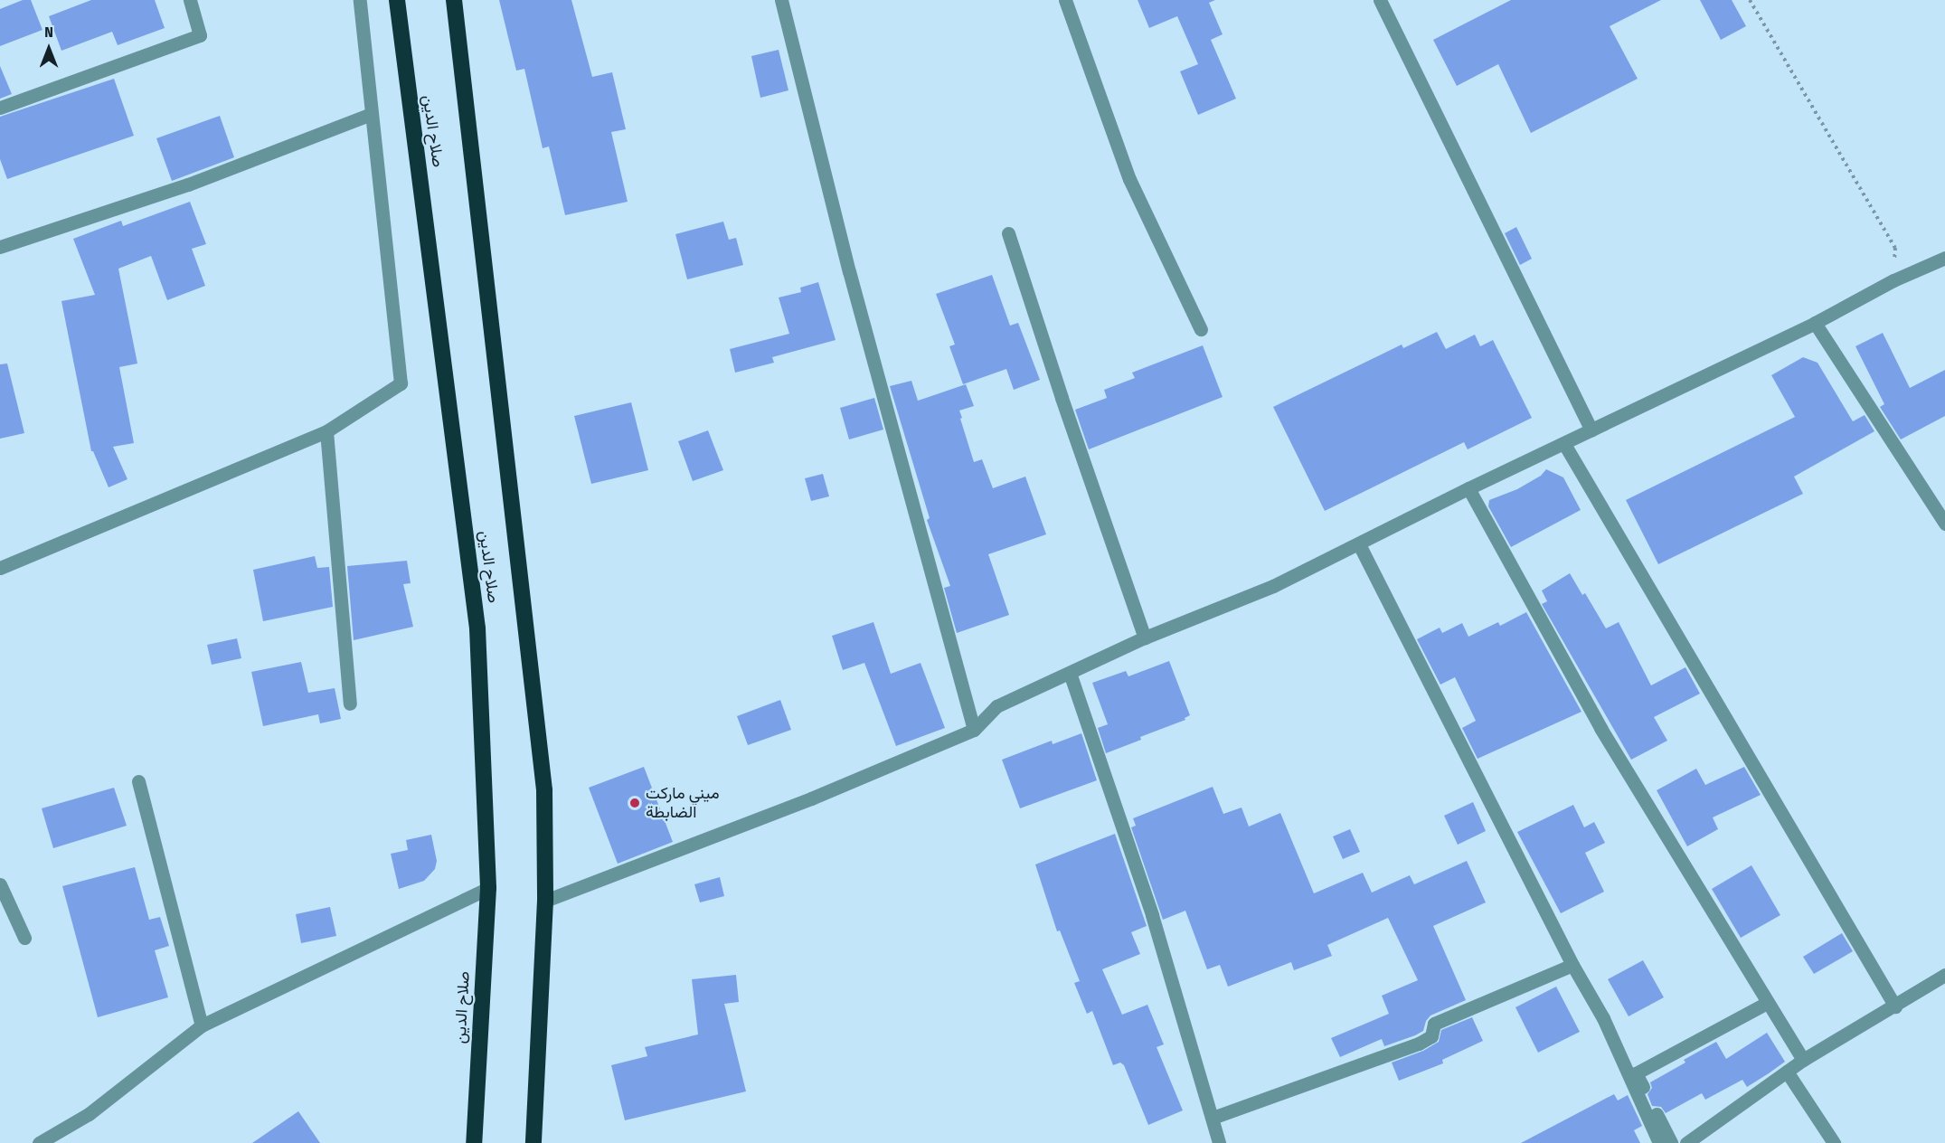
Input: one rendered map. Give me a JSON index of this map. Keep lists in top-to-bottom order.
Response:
{
  "streets": {
    "highway": ["صلاح الدين"]
  },
  "places": ["ميني ماركت الضابطة"],
  "north": "top"
}
